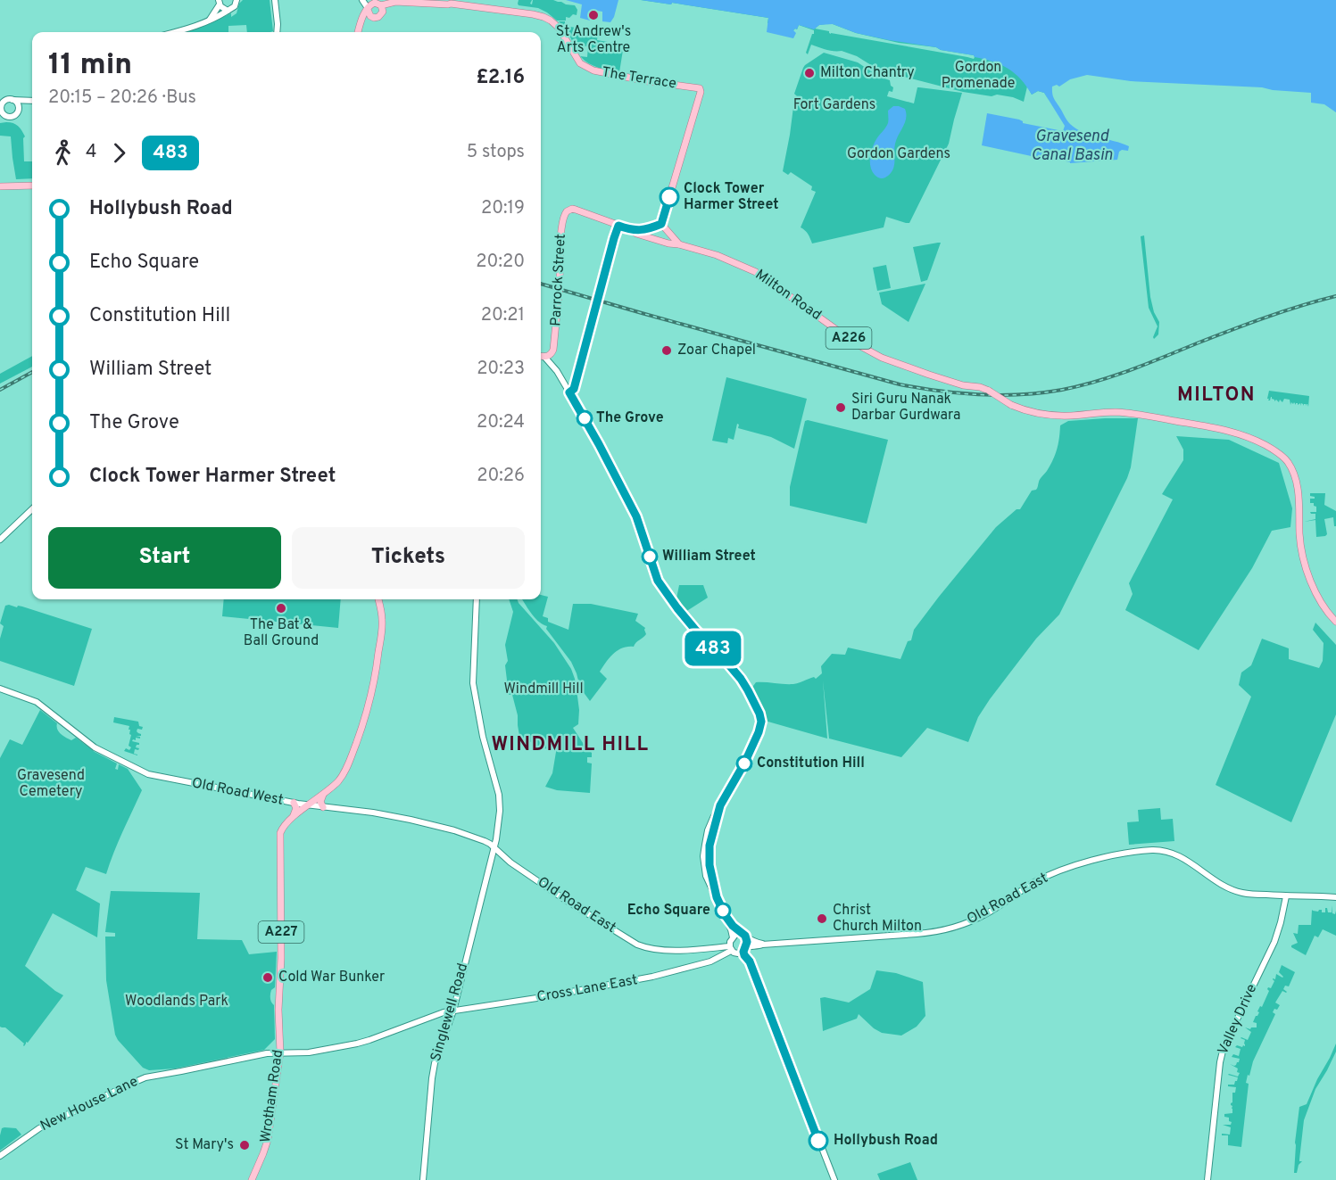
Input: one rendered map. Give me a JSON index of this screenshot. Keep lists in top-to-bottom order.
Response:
{
  "streets": {
    "main road": [
      "The Terrace",
      "Parrock Street",
      "Milton Road",
      "A226",
      "A227",
      "Wrotham Road"
    ],
    "street": [
      "Old Road West",
      "Old Road East",
      "Cross Lane East",
      "Singlewell Road",
      "Valley Drive",
      "New House Lane"
    ]
  },
  "crossings": [
    ["The Terrace", "A226"],
    ["Parrock Street", "Milton Road"],
    ["Milton Road", "A226"],
    ["Old Road West", "Old Road East"],
    ["Old Road West", "A227"],
    ["Old Road West", "Singlewell Road"],
    ["Old Road West", "Wrotham Road"],
    ["Old Road East", "Cross Lane East"],
    ["Old Road East", "Singlewell Road"],
    ["Old Road East", "Valley Drive"],
    ["A227", "Wrotham Road"],
    ["Cross Lane East", "Singlewell Road"],
    ["Cross Lane East", "Wrotham Road"],
    ["Cross Lane East", "New House Lane"],
    ["Wrotham Road", "New House Lane"]
  ],
  "districts": ["MILTON", "WINDMILL HILL"],
  "water": ["Gravesend Canal Basin"],
  "parks": [
    "Gordon Promenade",
    "Fort Gardens",
    "Gordon Gardens",
    "Windmill Hill",
    "Gravesend Cemetery",
    "Woodlands Park"
  ],
  "places": [
    "St Andrew's Arts Centre",
    "Milton Chantry",
    "Clock Tower Harmer Street",
    "Zoar Chapel",
    "Siri Guru Nanak Darbar Gurdwara",
    "The Grove",
    "William Street",
    "The Bat & Ball Ground",
    "Constitution Hill",
    "Echo Square",
    "Christ Church Milton",
    "Cold War Bunker",
    "Hollybush Road",
    "St Mary's"
  ],
  "lines": ["bus line 483"],
  "page": {
    "on_map": "483",
    "heading": ["11 min", "20:15 – 20:26 · Bus", "£2.16"],
    "legs": ["4", "483", "5 stops"],
    "list": [
      {
        "name": "Hollybush Road",
        "value": "20:19"
      },
      {
        "name": "Echo Square",
        "value": "20:20"
      },
      {
        "name": "Constitution Hill",
        "value": "20:21"
      },
      {
        "name": "William Street",
        "value": "20:23"
      },
      {
        "name": "The Grove",
        "value": "20:24"
      },
      {
        "name": "Clock Tower Harmer Street",
        "value": "20:26"
      }
    ],
    "buttons": ["Start", "Tickets"]
  }
}
